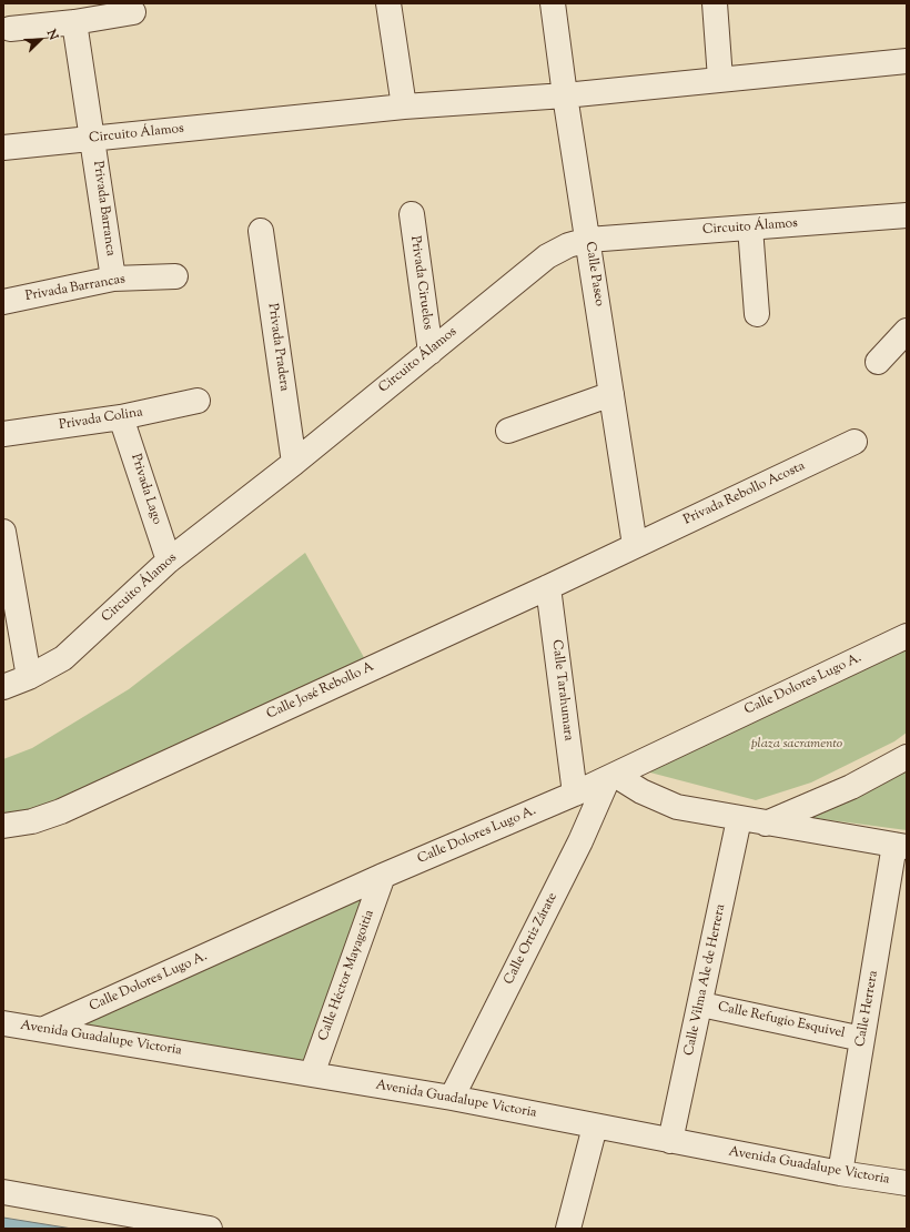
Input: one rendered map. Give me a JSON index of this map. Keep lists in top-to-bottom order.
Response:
{
  "streets": {
    "street": [
      "Circuito Álamos",
      "Privada Barranca",
      "Calle Paseo",
      "Privada Ciruelos",
      "Privada Barrancas",
      "Privada Pradera",
      "Privada Colina",
      "Privada Lago",
      "Privada Rebollo Acosta",
      "Calle Dolores Lugo A.",
      "Calle Tarahumara",
      "Calle José Rebollo A",
      "Calle Ortiz Zárate",
      "Calle Héctor Mayagoitia",
      "Calle Vilma Ale de Herrera",
      "Calle Herrera",
      "Calle Refugio Esquivel",
      "Avenida Guadalupe Victoria"
    ]
  },
  "crossings": [
    ["Circuito Álamos", "Privada Barranca"],
    ["Circuito Álamos", "Calle Paseo"],
    ["Circuito Álamos", "Privada Ciruelos"],
    ["Circuito Álamos", "Privada Pradera"],
    ["Circuito Álamos", "Privada Lago"],
    ["Privada Barranca", "Privada Barrancas"],
    ["Calle Paseo", "Privada Rebollo Acosta"],
    ["Calle Paseo", "Calle José Rebollo A"],
    ["Privada Colina", "Privada Lago"],
    ["Privada Rebollo Acosta", "Calle José Rebollo A"],
    ["Calle Dolores Lugo A.", "Calle Tarahumara"],
    ["Calle Dolores Lugo A.", "Calle Ortiz Zárate"],
    ["Calle Dolores Lugo A.", "Calle Héctor Mayagoitia"],
    ["Calle Dolores Lugo A.", "Avenida Guadalupe Victoria"],
    ["Calle Tarahumara", "Calle José Rebollo A"],
    ["Calle Ortiz Zárate", "Avenida Guadalupe Victoria"],
    ["Calle Héctor Mayagoitia", "Avenida Guadalupe Victoria"],
    ["Calle Vilma Ale de Herrera", "Calle Refugio Esquivel"],
    ["Calle Vilma Ale de Herrera", "Avenida Guadalupe Victoria"],
    ["Calle Herrera", "Calle Refugio Esquivel"],
    ["Calle Herrera", "Avenida Guadalupe Victoria"]
  ],
  "parks": ["plaza sacramento"],
  "north": "top right"
}
